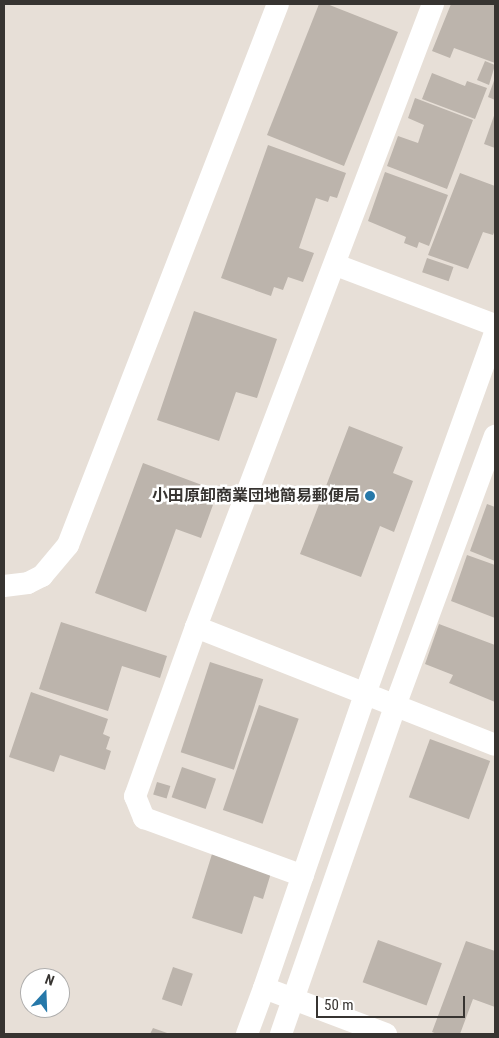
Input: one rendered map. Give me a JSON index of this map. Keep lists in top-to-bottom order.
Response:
{
  "places": ["小田原卸商業団地簡易郵便局"],
  "scale_bar": "50 m",
  "north": "top"
}
